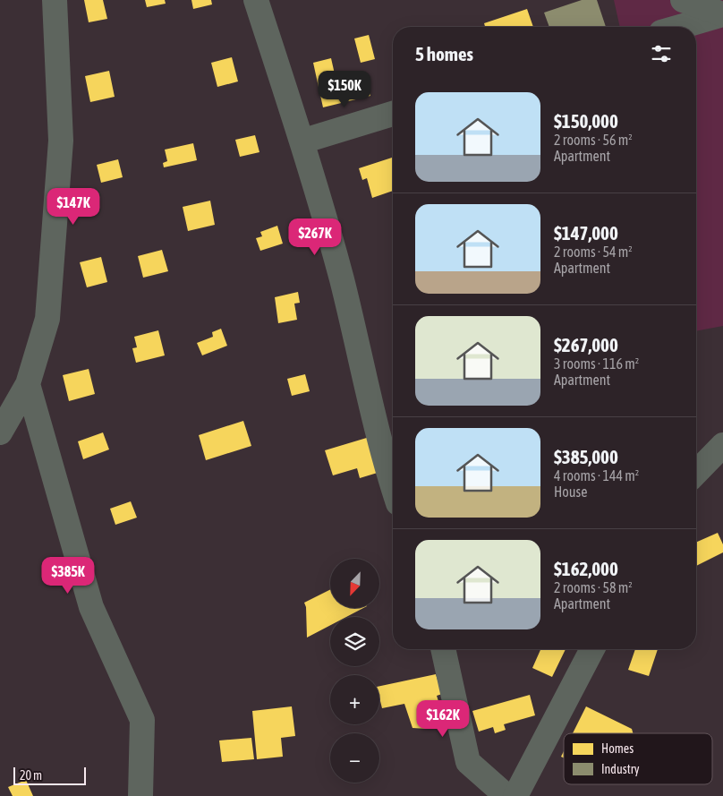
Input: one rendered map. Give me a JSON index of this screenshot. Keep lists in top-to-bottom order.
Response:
{
  "legend": ["Homes", "Industry"],
  "scale_bar": "20 m",
  "north": "bottom left",
  "page": {
    "heading": "5 homes",
    "price": [
      "$150K",
      "$147K",
      "$267K",
      "$385K",
      "$162K"
    ],
    "list": [
      {
        "name": "$150,000",
        "note": "2 rooms · 56 m² · Apartment"
      },
      {
        "name": "$147,000",
        "note": "2 rooms · 54 m² · Apartment"
      },
      {
        "name": "$267,000",
        "note": "3 rooms · 116 m² · Apartment"
      },
      {
        "name": "$385,000",
        "note": "4 rooms · 144 m² · House"
      },
      {
        "name": "$162,000",
        "note": "2 rooms · 58 m² · Apartment"
      }
    ],
    "map_buttons": ["+", "−"],
    "scale": "20 m"
  }
}
